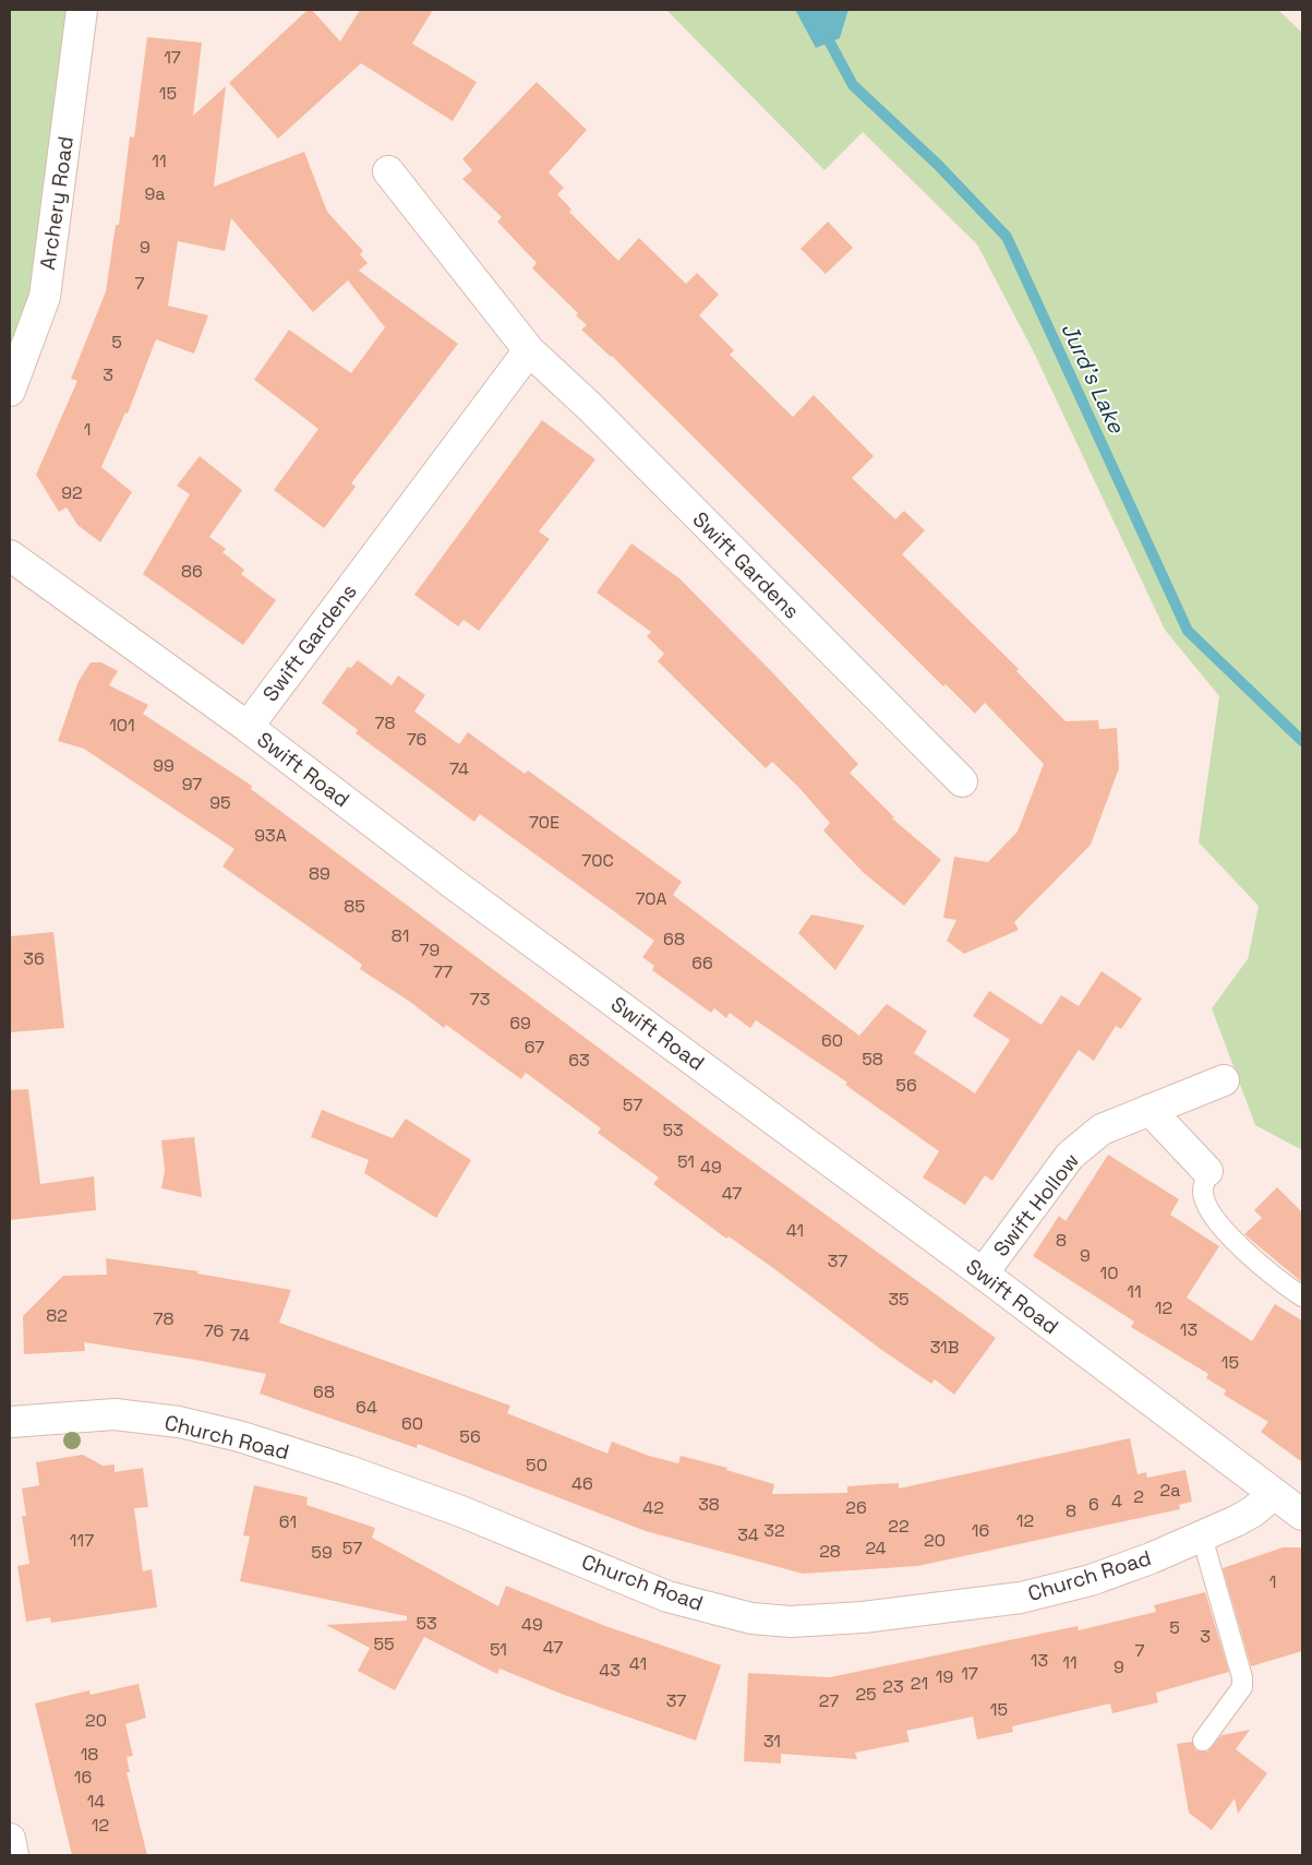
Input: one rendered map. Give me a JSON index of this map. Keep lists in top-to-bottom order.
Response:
{
  "streets": {
    "street": [
      "Archery Road",
      "Swift Gardens",
      "Swift Road",
      "Swift Hollow",
      "Church Road"
    ]
  },
  "crossings": [
    ["Swift Gardens", "Swift Road"],
    ["Swift Road", "Swift Hollow"],
    ["Swift Road", "Church Road"]
  ],
  "water": ["Jurd's Lake"],
  "house_numbers": [
    "17",
    "15",
    "11",
    "9a",
    "9",
    "7",
    "5",
    "3",
    "1",
    "92",
    "86",
    "78",
    "101",
    "76",
    "99",
    "74",
    "97",
    "95",
    "70E",
    "93A",
    "70C",
    "89",
    "70A",
    "85",
    "81",
    "68",
    "79",
    "36",
    "66",
    "77",
    "73",
    "69",
    "60",
    "67",
    "58",
    "63",
    "56",
    "57",
    "53",
    "51",
    "49",
    "47",
    "41",
    "8",
    "9",
    "37",
    "10",
    "11",
    "35",
    "12",
    "82",
    "78",
    "13",
    "76",
    "74",
    "31B",
    "15",
    "68",
    "64",
    "60",
    "56",
    "50",
    "46",
    "2a",
    "2",
    "4",
    "38",
    "6",
    "42",
    "26",
    "8",
    "12",
    "61",
    "22",
    "32",
    "16",
    "34",
    "117",
    "20",
    "57",
    "24",
    "28",
    "59",
    "1",
    "53",
    "49",
    "5",
    "3",
    "55",
    "47",
    "51",
    "7",
    "13",
    "11",
    "41",
    "9",
    "43",
    "17",
    "19",
    "21",
    "23",
    "25",
    "37",
    "27",
    "15",
    "20",
    "31",
    "18",
    "16",
    "14",
    "12"
  ]
}
